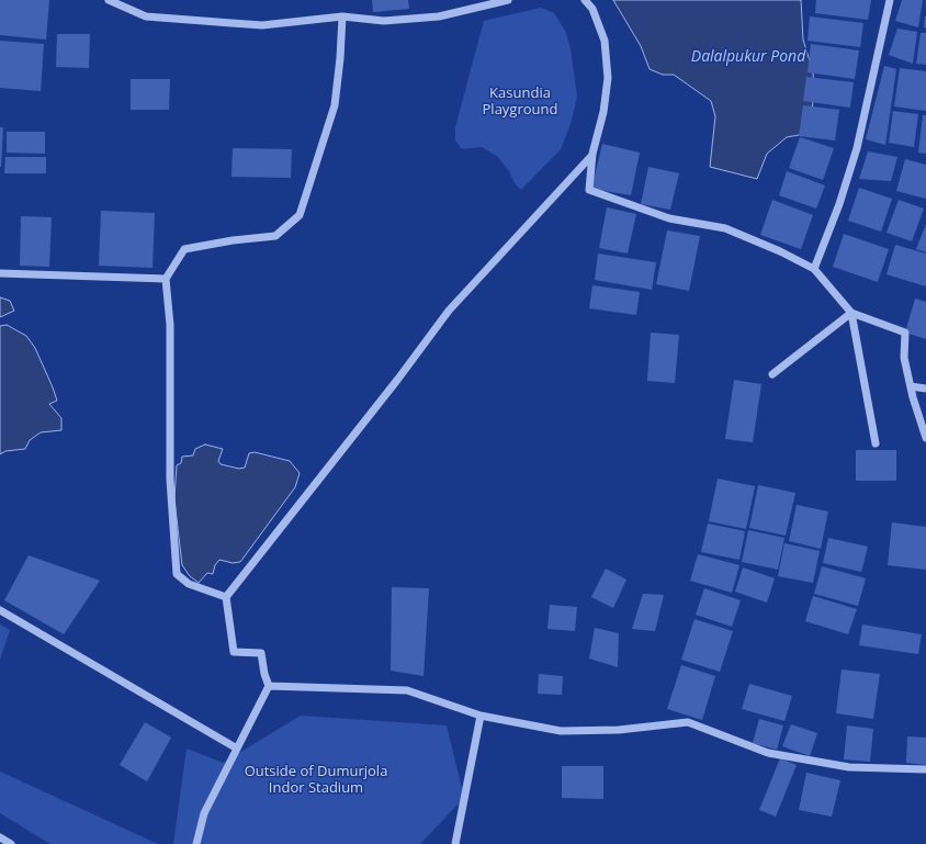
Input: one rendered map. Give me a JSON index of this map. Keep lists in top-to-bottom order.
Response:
{
  "water": ["Dalalpukur Pond"],
  "parks": ["Kasundia Playground", "Outside of Dumurjola Indor Stadium"]
}
